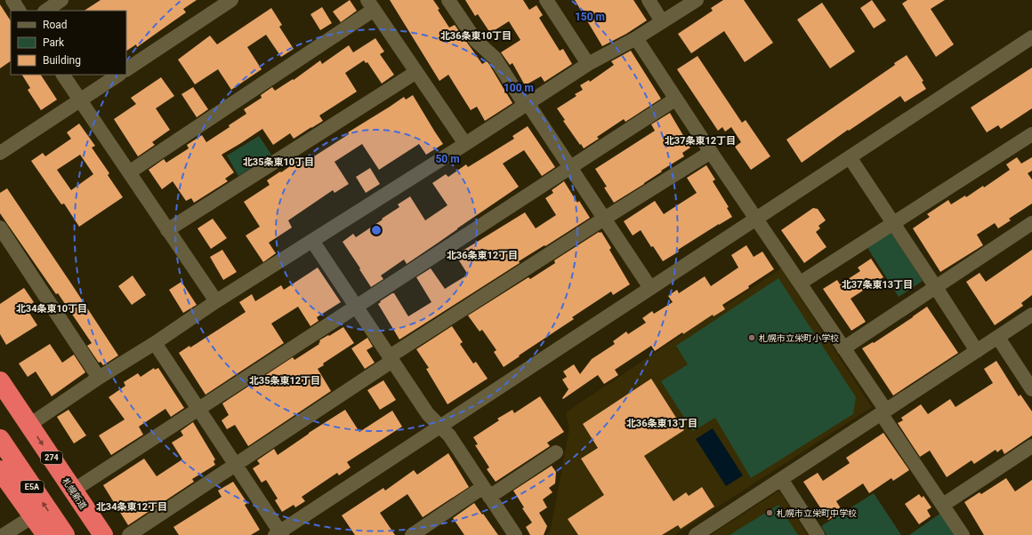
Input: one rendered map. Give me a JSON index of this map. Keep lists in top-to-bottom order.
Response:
{
  "streets": {
    "highway": ["274", "E5A", "札幌新道"]
  },
  "districts": [
    "北36条東10丁目",
    "北37条東12丁目",
    "北35条東10丁目",
    "北36条東12丁目",
    "北37条東13丁目",
    "北34条東10丁目",
    "北35条東12丁目",
    "北36条東13丁目",
    "北34条東12丁目"
  ],
  "places": ["札幌市立栄町小学校", "札幌市立栄町中学校"],
  "legend": ["Road", "Park", "Building"],
  "rings": ["150 m", "100 m", "50 m"]
}
